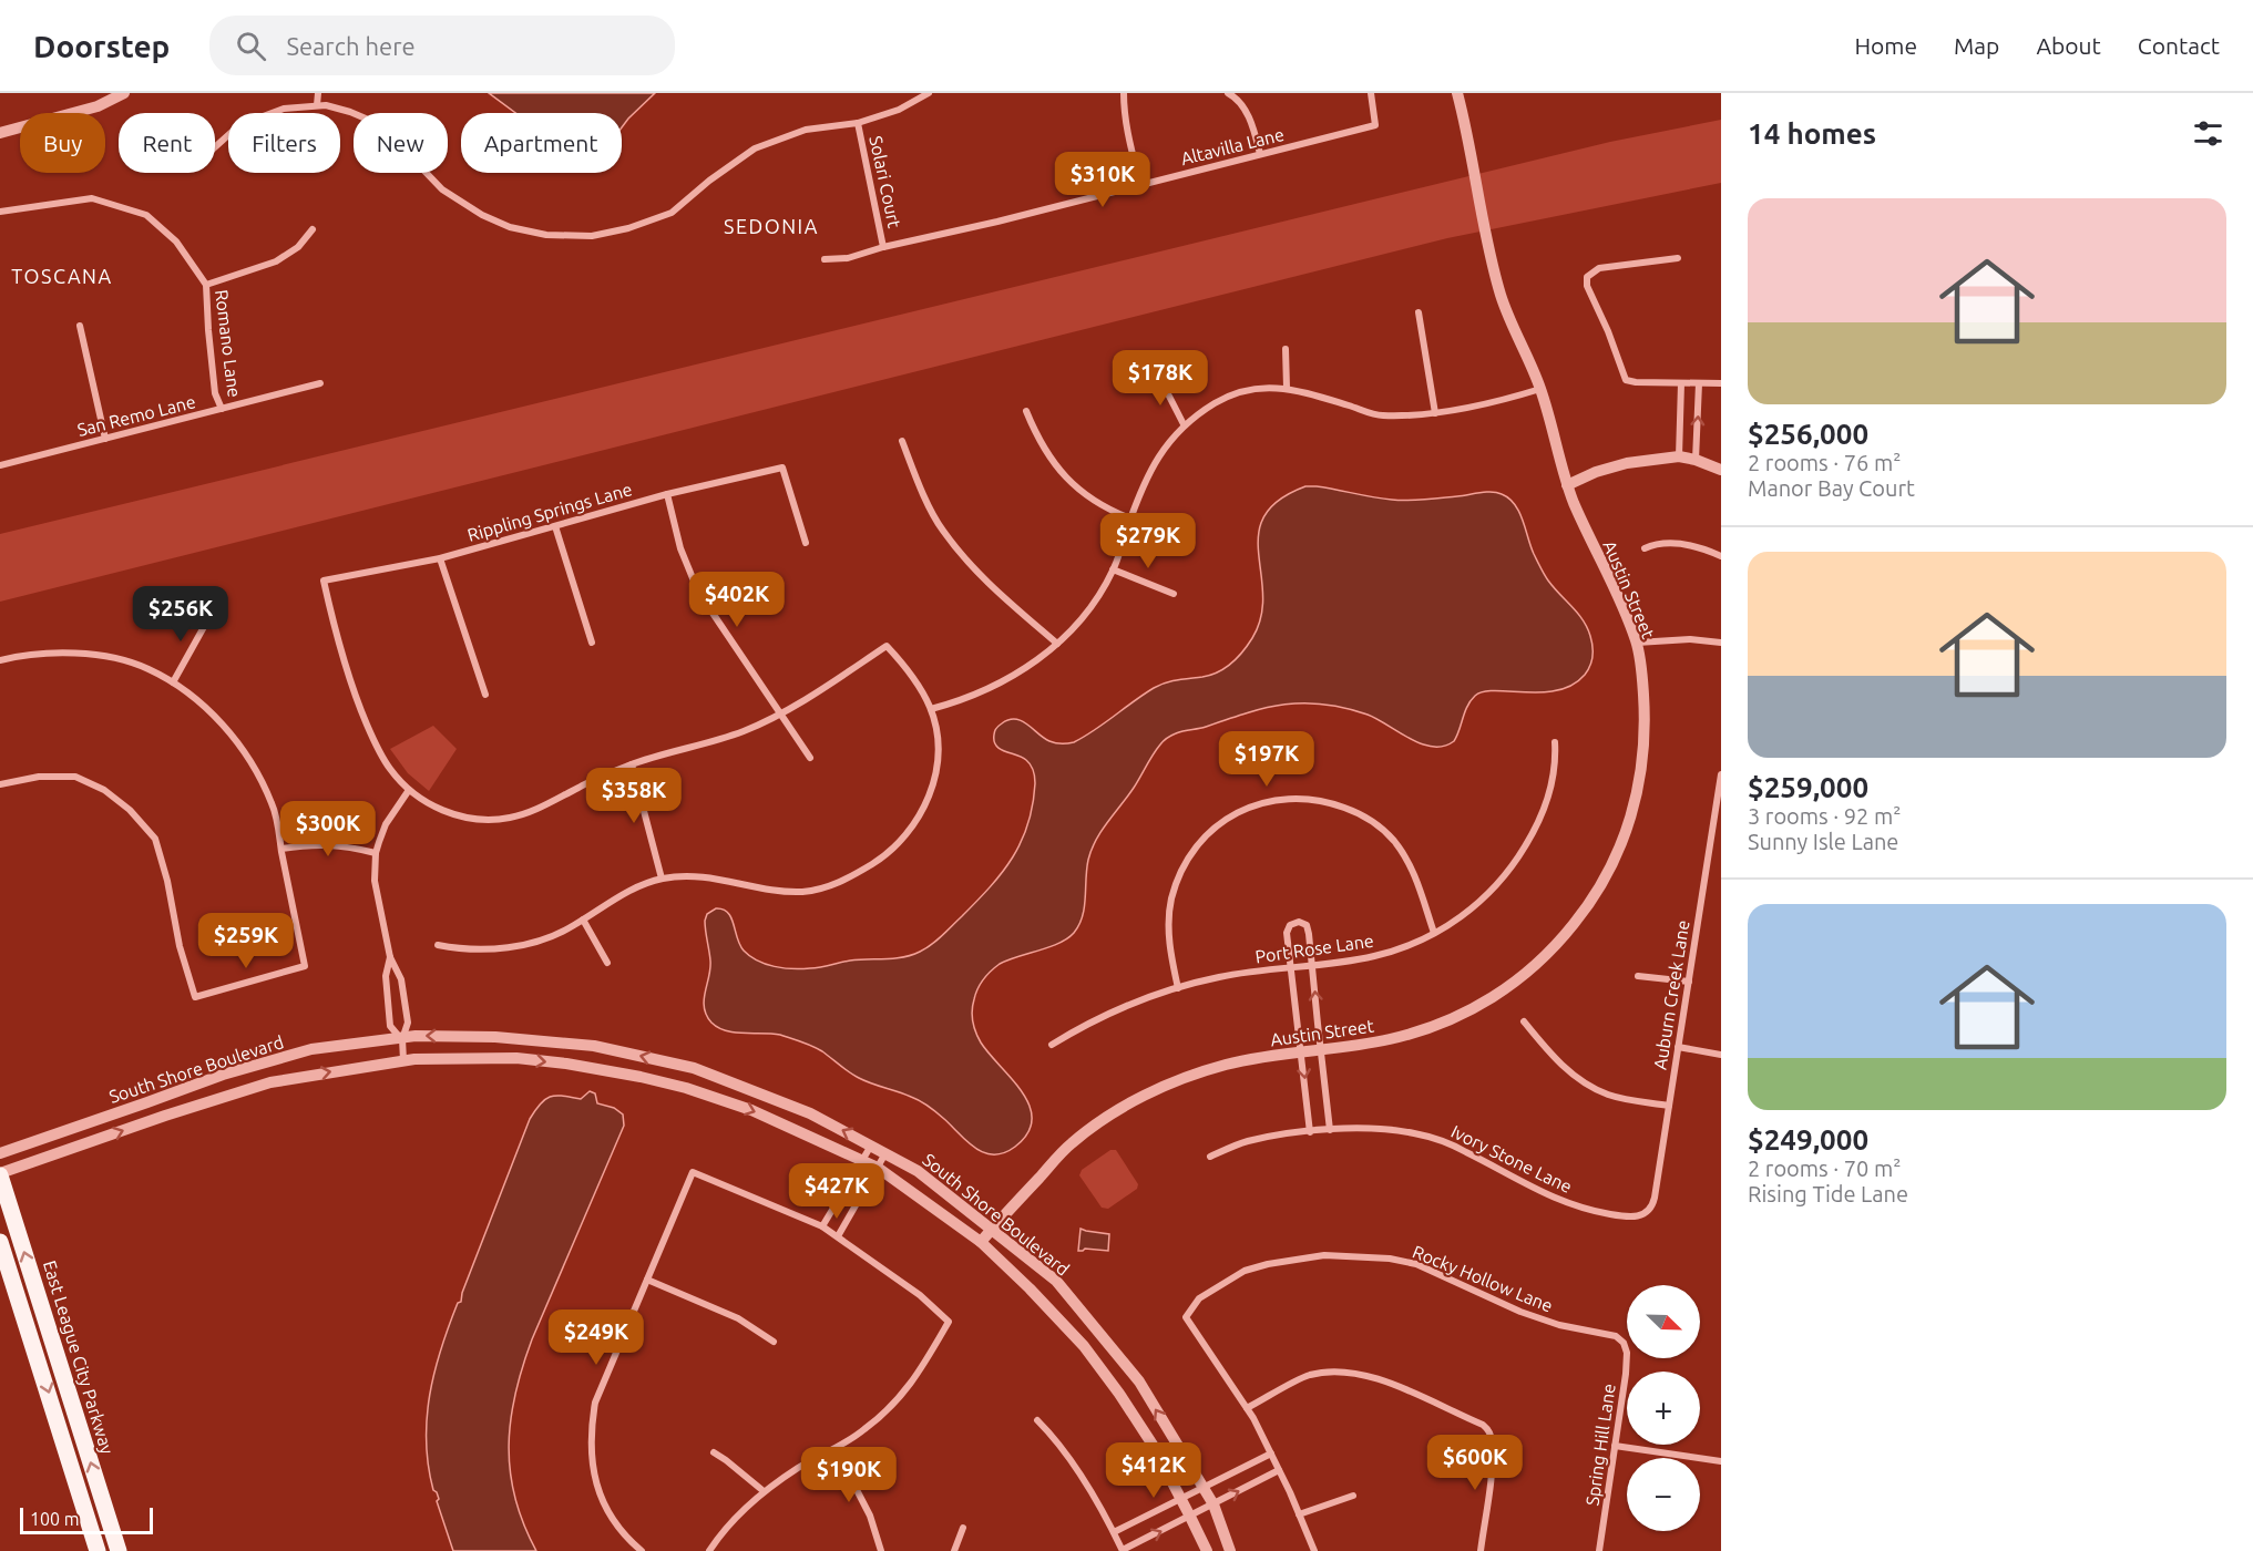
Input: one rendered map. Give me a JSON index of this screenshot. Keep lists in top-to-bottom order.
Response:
{
  "streets": {
    "main road": ["East League City Parkway"],
    "street": [
      "Altavilla Lane",
      "Solari Court",
      "Romano Lane",
      "San Remo Lane",
      "Rippling Springs Lane",
      "Austin Street",
      "Port Rose Lane",
      "Auburn Creek Lane",
      "South Shore Boulevard",
      "Ivory Stone Lane",
      "Rocky Hollow Lane",
      "Spring Hill Lane"
    ]
  },
  "crossings": [
    ["Altavilla Lane", "Solari Court"],
    ["Romano Lane", "San Remo Lane"],
    ["Austin Street", "South Shore Boulevard"],
    ["Auburn Creek Lane", "Ivory Stone Lane"],
    ["South Shore Boulevard", "East League City Parkway"],
    ["Rocky Hollow Lane", "Spring Hill Lane"]
  ],
  "districts": ["SEDONIA", "TOSCANA"],
  "scale_bar": "100 m",
  "north": "bottom right",
  "page": {
    "header": "Doorstep",
    "search": "Search here",
    "nav": [
      "Home",
      "Map",
      "About",
      "Contact"
    ],
    "heading": "14 homes",
    "chip": [
      "Buy",
      "Rent",
      "Filters",
      "New",
      "Apartment"
    ],
    "price": [
      "$310K",
      "$178K",
      "$279K",
      "$402K",
      "$256K",
      "$197K",
      "$358K",
      "$300K",
      "$259K",
      "$427K",
      "$249K",
      "$600K",
      "$412K",
      "$190K"
    ],
    "list": [
      {
        "name": "$256,000",
        "note": "2 rooms · 76 m² · Manor Bay Court"
      },
      {
        "name": "$259,000",
        "note": "3 rooms · 92 m² · Sunny Isle Lane"
      },
      {
        "name": "$249,000",
        "note": "2 rooms · 70 m² · Rising Tide Lane"
      }
    ],
    "map_buttons": ["+", "−"],
    "scale": "100 m"
  }
}
